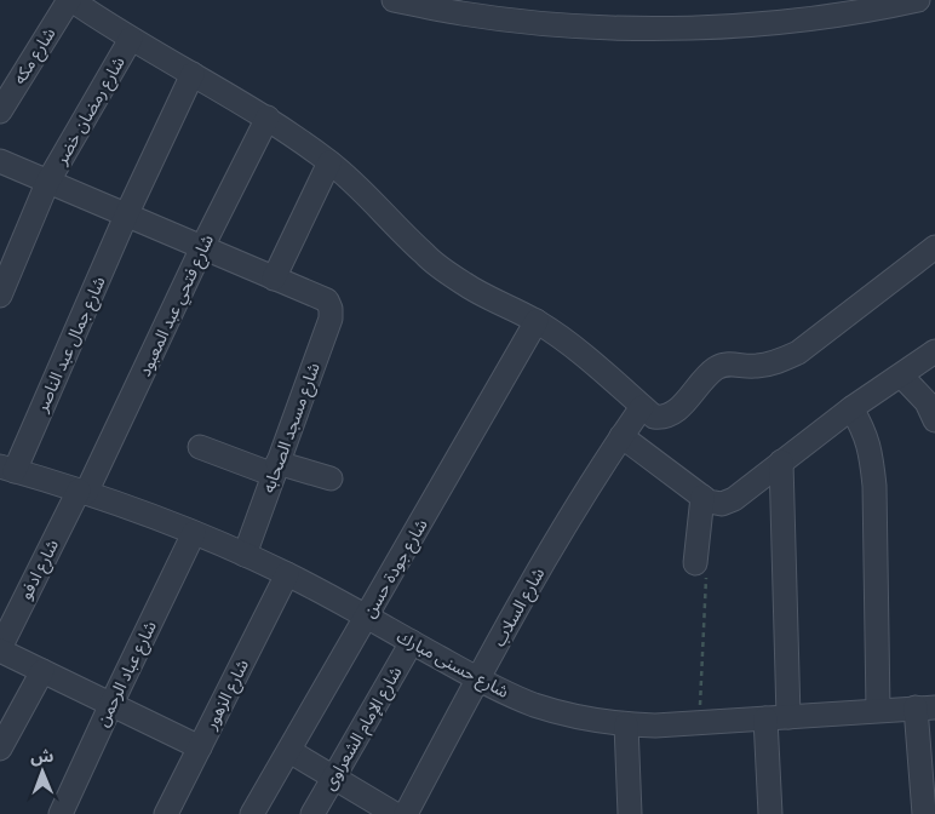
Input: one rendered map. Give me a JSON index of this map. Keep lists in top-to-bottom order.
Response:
{
  "streets": {
    "street": [
      "شارع مكه",
      "شارع رمضان خضر",
      "شارع فتحي عبد المعبود",
      "شارع جمال عبد الناصر",
      "شارع مسجد الصحابه",
      "شارع جودة حسن",
      "شارع ادفو",
      "شارع السلاب",
      "شارع حسنى مبارك",
      "شارع عباد الرحمن",
      "شارع الزهور",
      "شارع الإمام الشعراوى"
    ]
  },
  "crossings": [
    ["شارع فتحي عبد المعبود", "شارع ادفو"],
    ["شارع فتحي عبد المعبود", "شارع حسنى مبارك"],
    ["شارع جمال عبد الناصر", "شارع حسنى مبارك"],
    ["شارع مسجد الصحابه", "شارع حسنى مبارك"],
    ["شارع جودة حسن", "شارع حسنى مبارك"],
    ["شارع ادفو", "شارع حسنى مبارك"],
    ["شارع السلاب", "شارع حسنى مبارك"],
    ["شارع حسنى مبارك", "شارع عباد الرحمن"],
    ["شارع حسنى مبارك", "شارع الزهور"],
    ["شارع حسنى مبارك", "شارع الإمام الشعراوى"]
  ],
  "north": "top"
}
